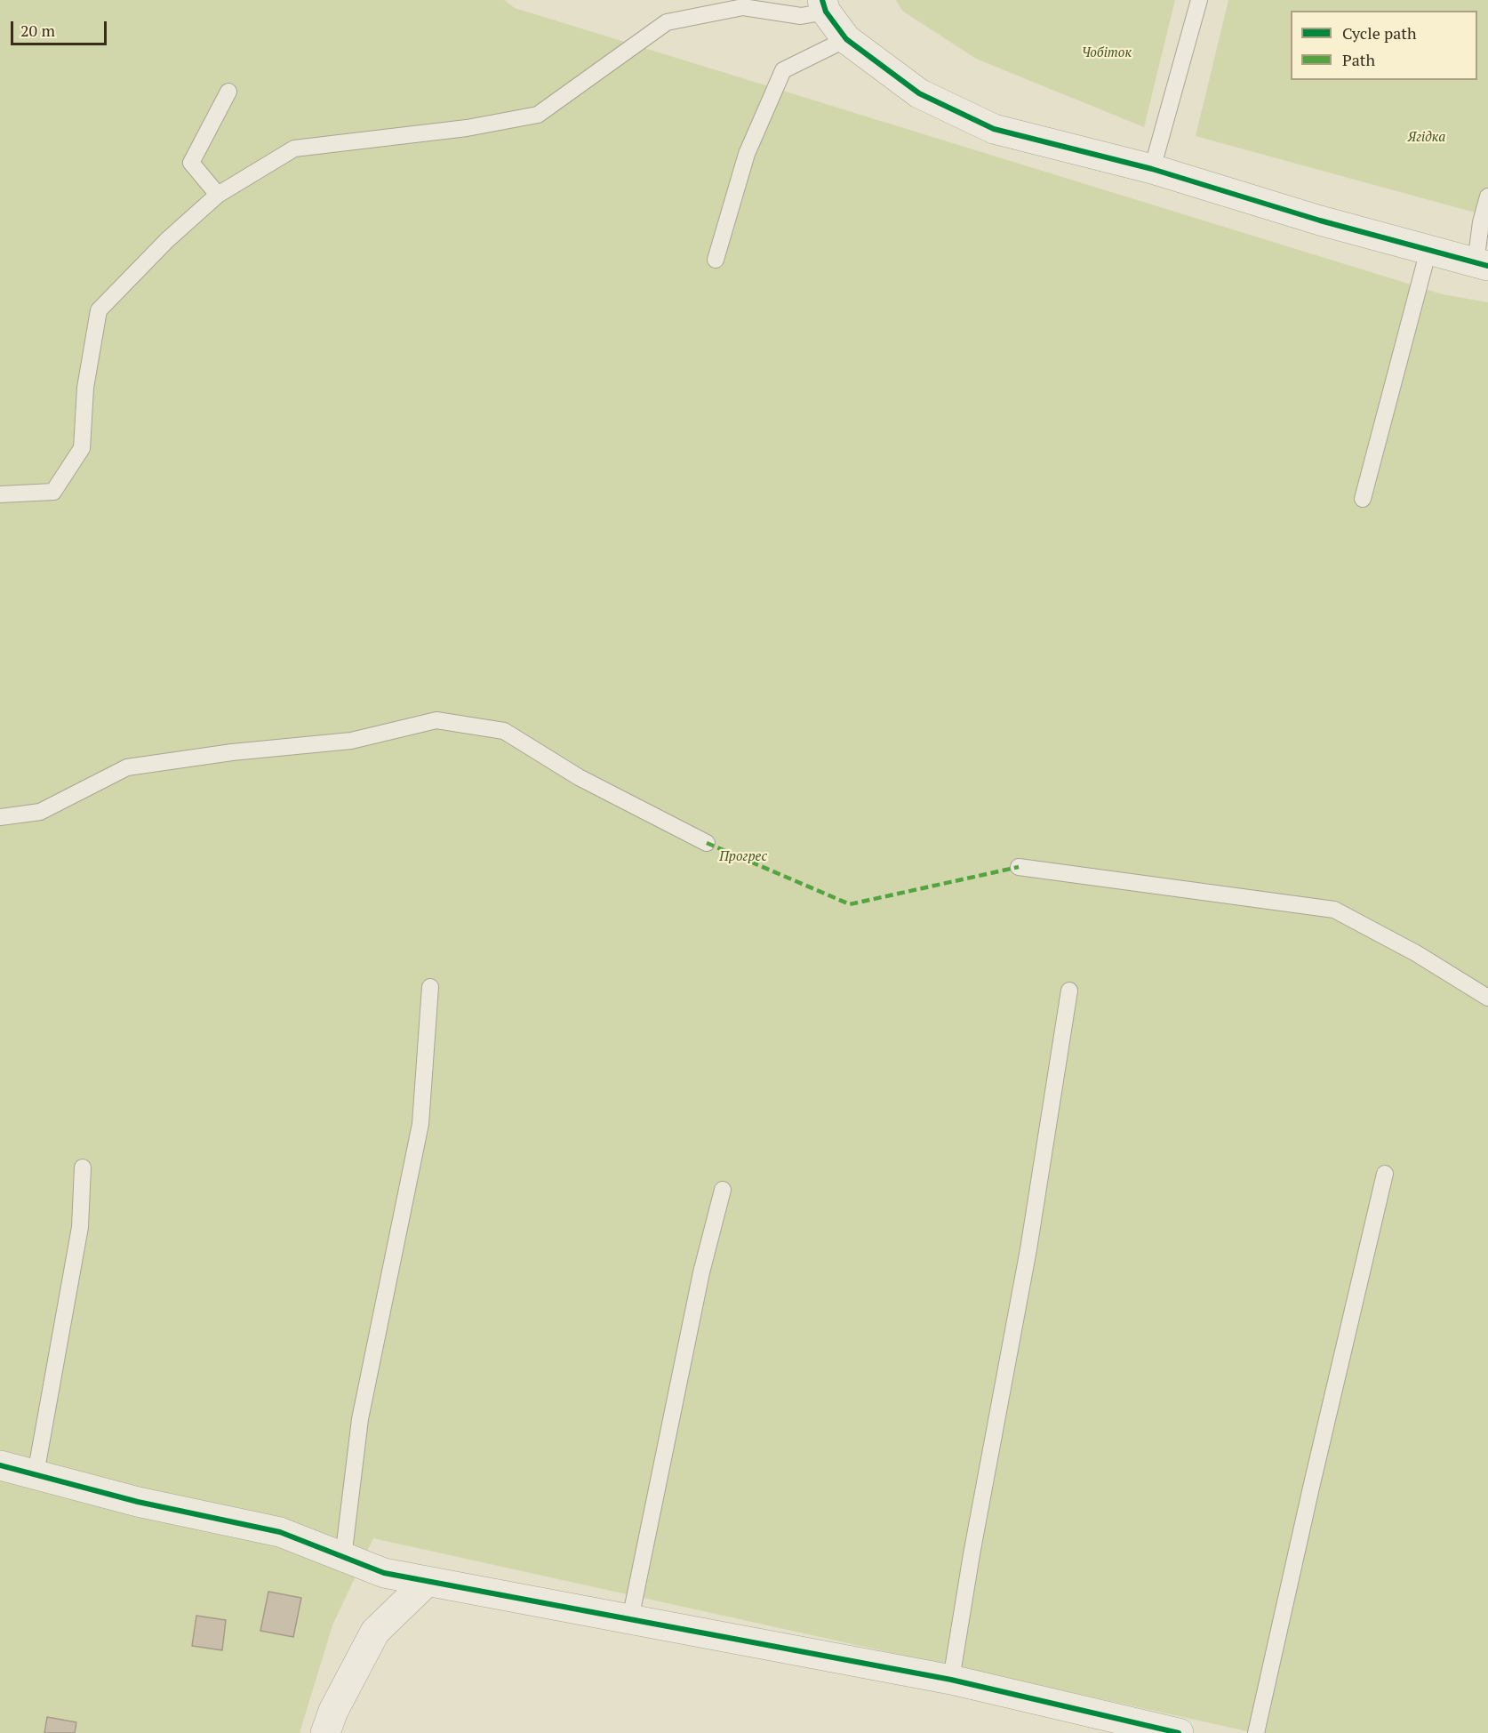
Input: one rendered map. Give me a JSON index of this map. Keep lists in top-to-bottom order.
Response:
{
  "parks": ["Чобіток", "Ягідка", "Прогрес"],
  "legend": ["Cycle path", "Path"],
  "scale_bar": "20 m"
}
